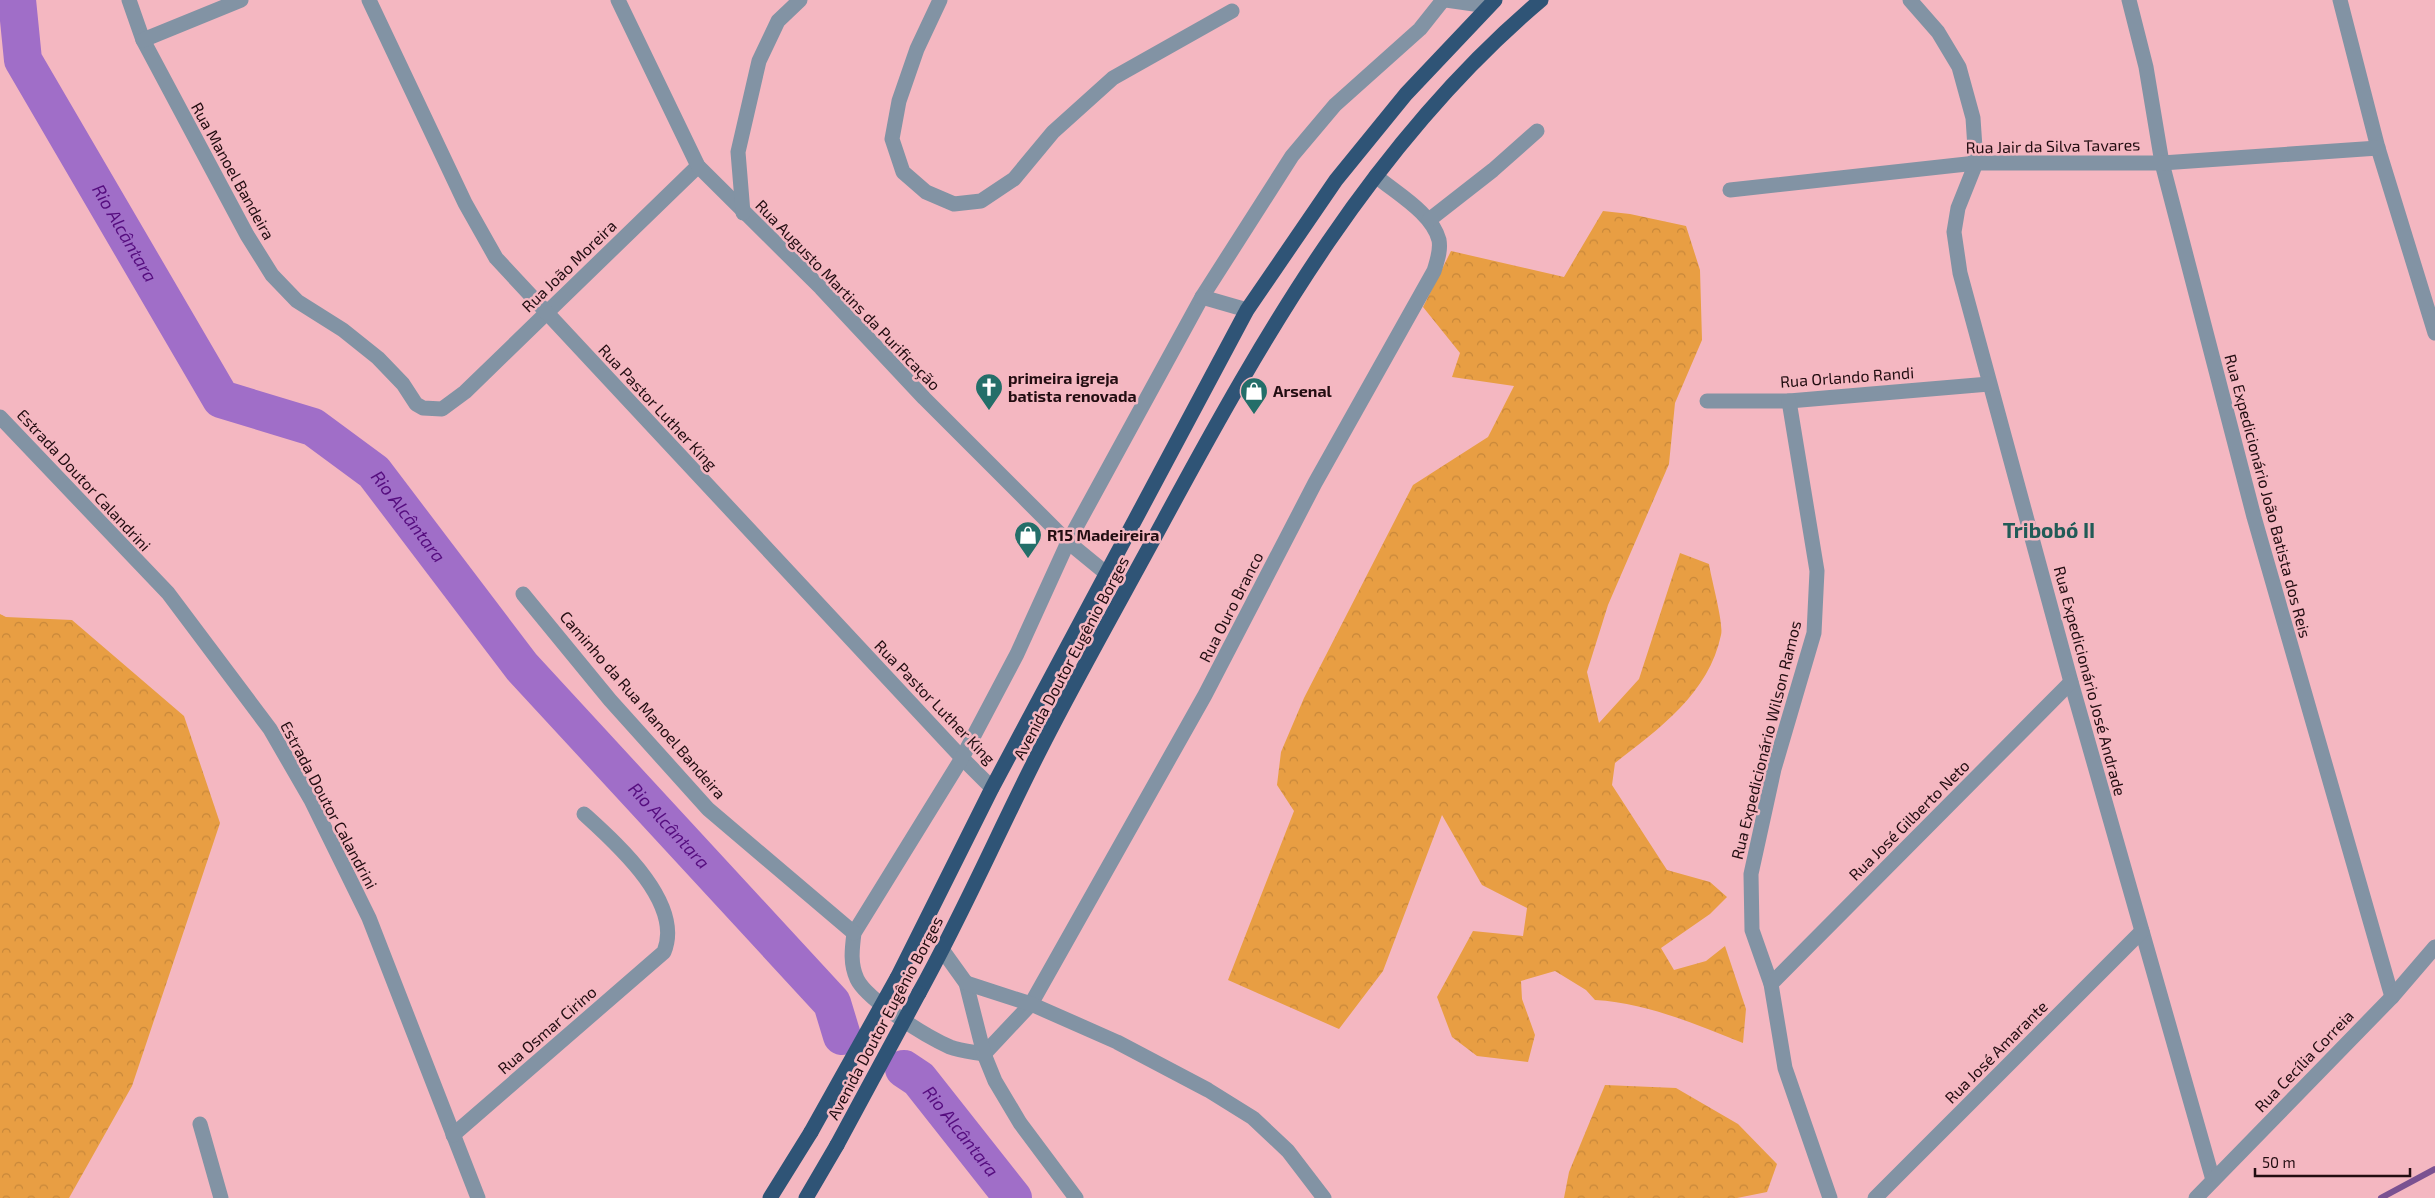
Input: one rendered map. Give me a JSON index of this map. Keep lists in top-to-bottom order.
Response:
{
  "streets": {
    "highway": ["Avenida Doutor Eugênio Borges"],
    "street": [
      "Rua Jair da Silva Tavares",
      "Rua Manoel Bandeira",
      "Rua João Moreira",
      "Rua Augusto Martins da Purificação",
      "Rua Orlando Randi",
      "Rua Pastor Luther King",
      "Estrada Doutor Calandrini",
      "Rua Expedicionário João Batista dos Reis",
      "Rua Ouro Branco",
      "Rua Expedicionário José Andrade",
      "Caminho da Rua Manoel Bandeira",
      "Rua Expedicionário Wilson Ramos",
      "Rua José Gilberto Neto",
      "Rua Osmar Cirino",
      "Rua José Amarante",
      "Rua Cecília Correia"
    ]
  },
  "crossings": [
    ["Rua Jair da Silva Tavares", "Rua Expedicionário João Batista dos Reis"],
    ["Rua Jair da Silva Tavares", "Rua Expedicionário José Andrade"],
    ["Rua Manoel Bandeira", "Rua João Moreira"],
    ["Rua João Moreira", "Rua Augusto Martins da Purificação"],
    ["Rua João Moreira", "Rua Pastor Luther King"],
    ["Rua Augusto Martins da Purificação", "Avenida Doutor Eugênio Borges"],
    ["Rua Orlando Randi", "Rua Expedicionário José Andrade"],
    ["Rua Orlando Randi", "Rua Expedicionário Wilson Ramos"],
    ["Rua Pastor Luther King", "Avenida Doutor Eugênio Borges"],
    ["Estrada Doutor Calandrini", "Rua Osmar Cirino"],
    ["Rua Expedicionário João Batista dos Reis", "Rua Cecília Correia"],
    ["Rua Ouro Branco", "Avenida Doutor Eugênio Borges"],
    ["Rua Expedicionário José Andrade", "Rua José Gilberto Neto"],
    ["Rua Expedicionário José Andrade", "Rua José Amarante"],
    ["Rua Expedicionário José Andrade", "Rua Cecília Correia"],
    ["Rua Expedicionário Wilson Ramos", "Rua José Gilberto Neto"]
  ],
  "districts": ["Tribobó II"],
  "water": ["Rio Alcântara"],
  "places": {
    "church": ["primeira igreja batista renovada"],
    "shop": ["Arsenal", "R15 Madeireira"]
  },
  "scale_bar": "50 m"
}
